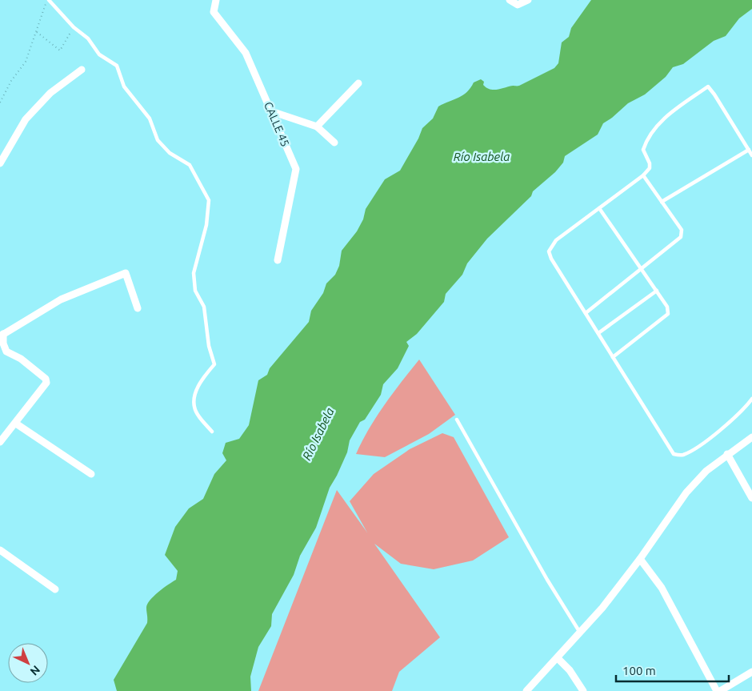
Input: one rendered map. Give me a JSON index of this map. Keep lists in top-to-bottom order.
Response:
{
  "streets": {
    "street": ["CALLE 45"]
  },
  "water": ["Río Isabela"],
  "scale_bar": "100 m",
  "north": "bottom right"
}
